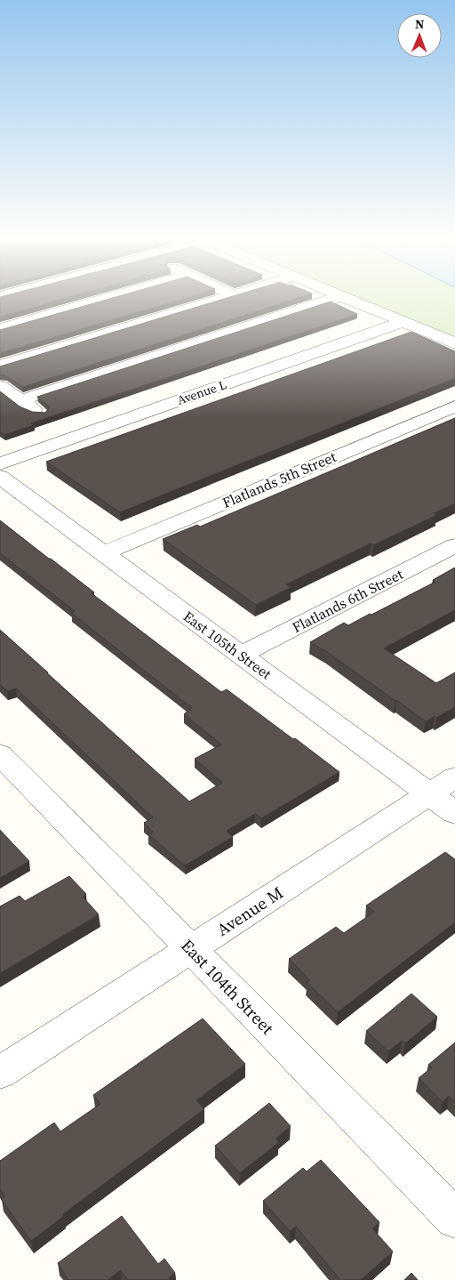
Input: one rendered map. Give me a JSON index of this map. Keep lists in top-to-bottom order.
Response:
{
  "streets": {
    "street": [
      "Avenue L",
      "Flatlands 5th Street",
      "Flatlands 6th Street",
      "East 105th Street",
      "Avenue M",
      "East 104th Street"
    ]
  },
  "crossings": [
    ["Flatlands 5th Street", "East 105th Street"],
    ["Flatlands 6th Street", "East 105th Street"],
    ["East 105th Street", "Avenue M"],
    ["Avenue M", "East 104th Street"]
  ],
  "north": "top"
}
